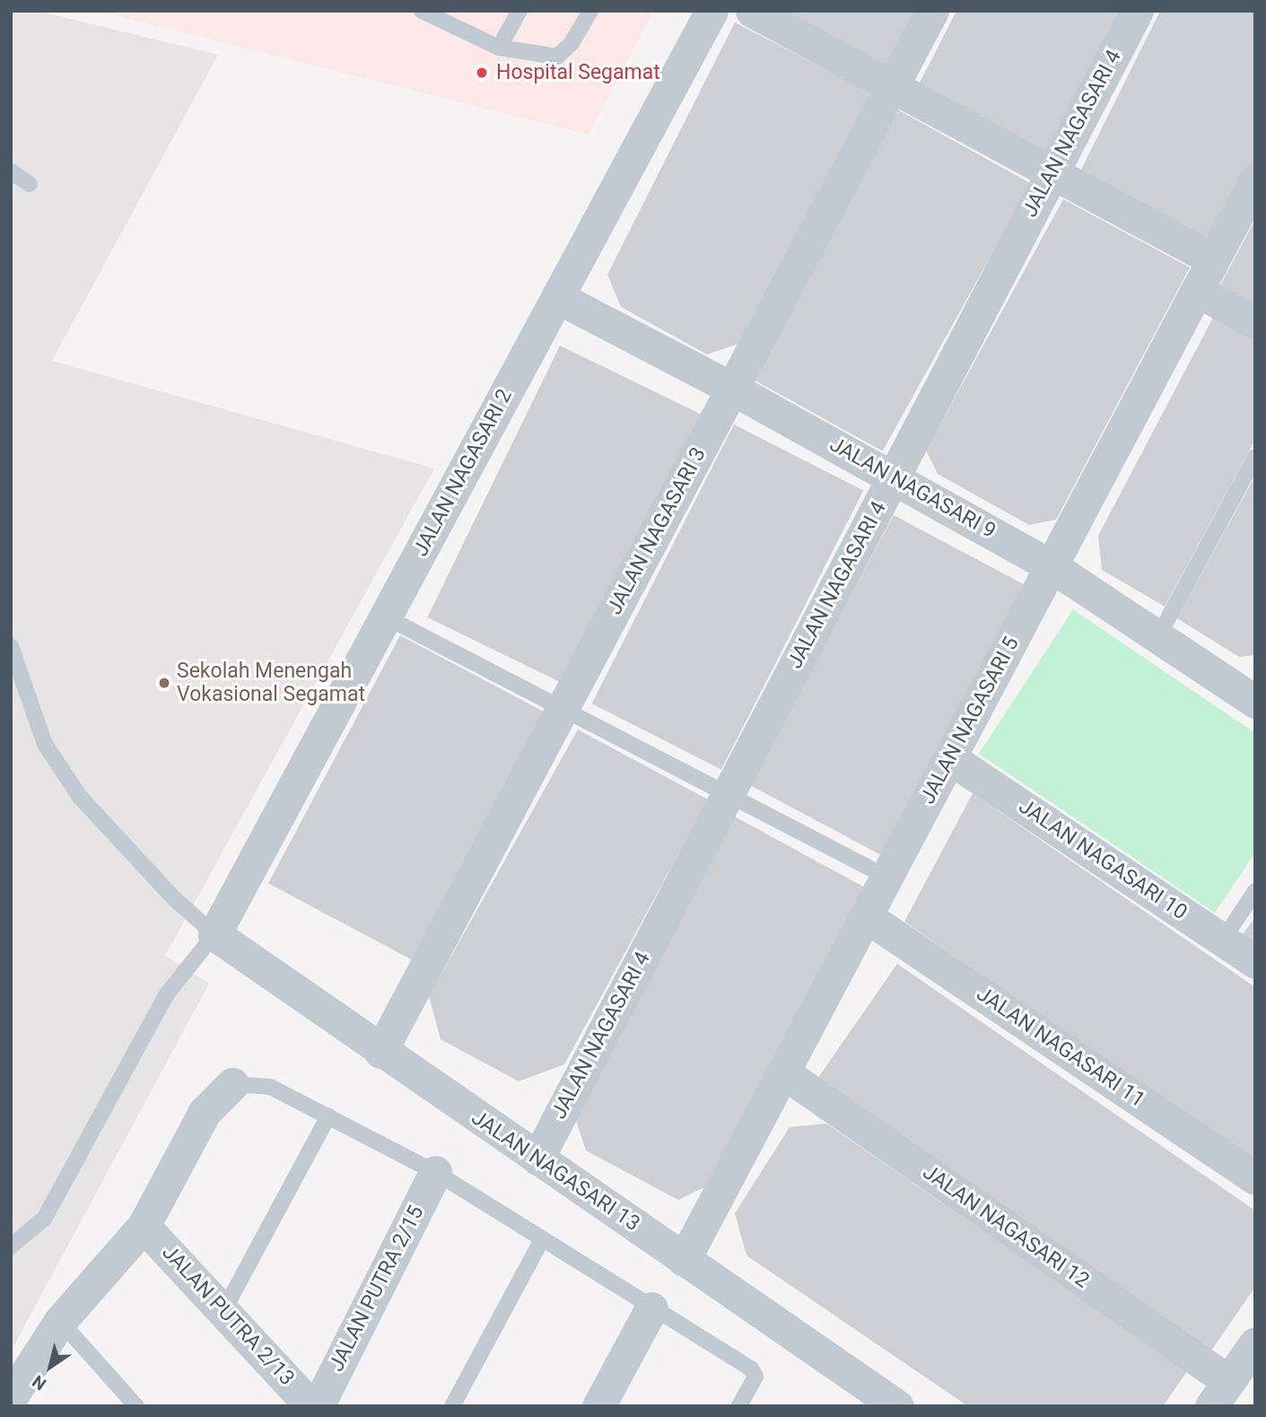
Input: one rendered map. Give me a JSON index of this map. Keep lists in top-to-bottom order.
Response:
{
  "streets": {
    "street": [
      "JALAN NAGASARI 4",
      "JALAN NAGASARI 2",
      "JALAN NAGASARI 9",
      "JALAN NAGASARI 3",
      "JALAN NAGASARI 5",
      "JALAN NAGASARI 10",
      "JALAN NAGASARI 11",
      "JALAN NAGASARI 13",
      "JALAN NAGASARI 12",
      "JALAN PUTRA 2/15",
      "JALAN PUTRA 2/13"
    ]
  },
  "crossings": [
    ["JALAN NAGASARI 4", "JALAN NAGASARI 9"],
    ["JALAN NAGASARI 4", "JALAN NAGASARI 13"],
    ["JALAN NAGASARI 2", "JALAN NAGASARI 9"],
    ["JALAN NAGASARI 2", "JALAN NAGASARI 13"],
    ["JALAN NAGASARI 9", "JALAN NAGASARI 3"],
    ["JALAN NAGASARI 9", "JALAN NAGASARI 5"],
    ["JALAN NAGASARI 3", "JALAN NAGASARI 13"],
    ["JALAN NAGASARI 5", "JALAN NAGASARI 10"],
    ["JALAN NAGASARI 5", "JALAN NAGASARI 11"],
    ["JALAN NAGASARI 5", "JALAN NAGASARI 13"],
    ["JALAN NAGASARI 5", "JALAN NAGASARI 12"]
  ],
  "places": ["Hospital Segamat", "Sekolah Menengah Vokasional Segamat"],
  "north": "bottom left"
}
